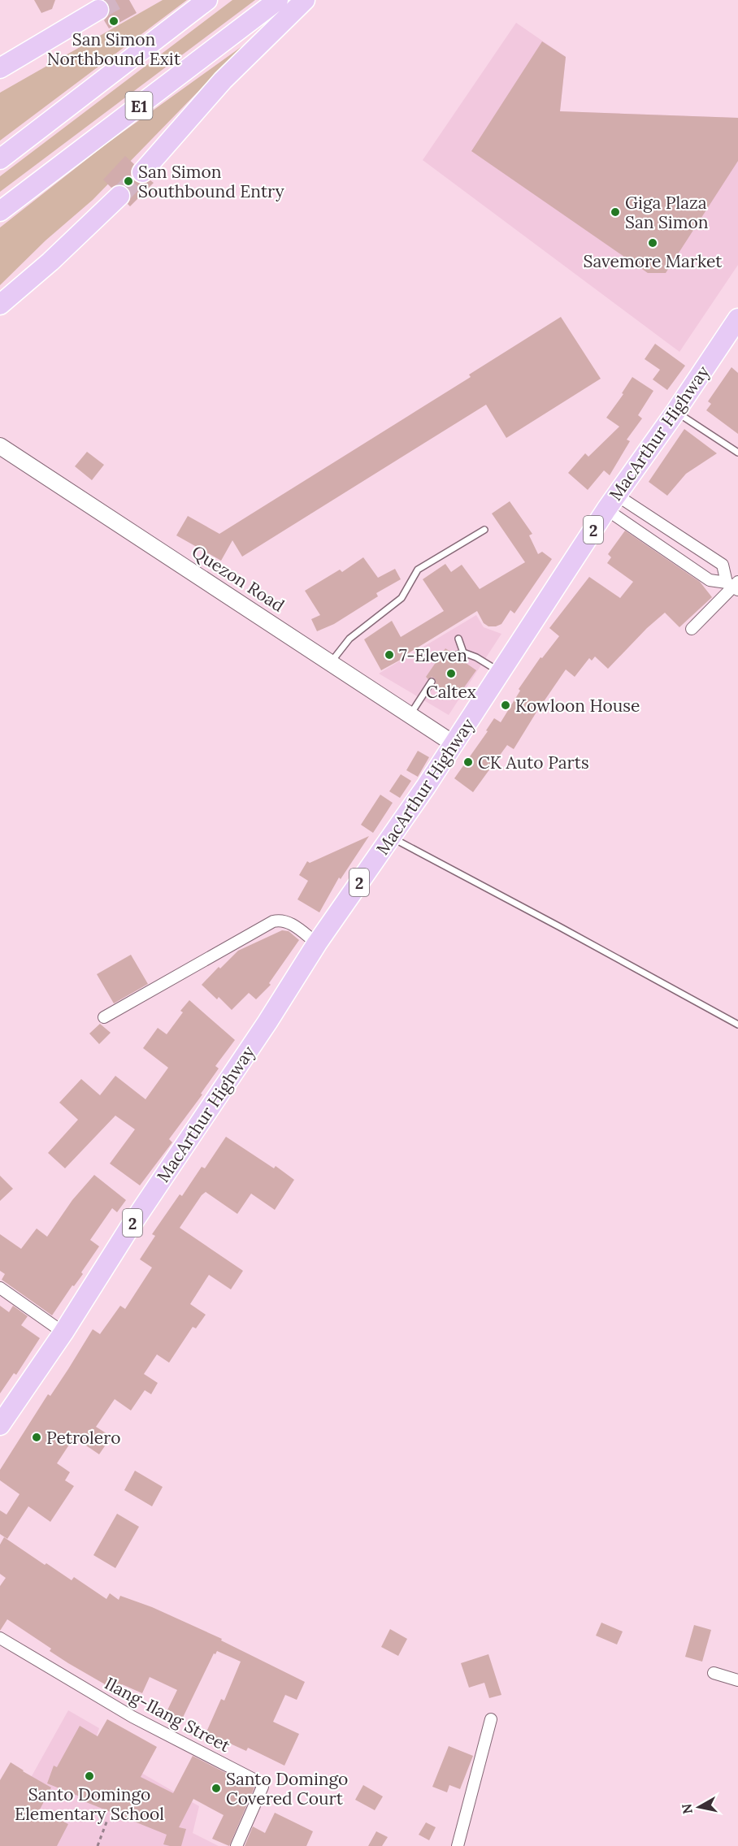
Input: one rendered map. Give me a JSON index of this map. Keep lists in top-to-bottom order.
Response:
{
  "streets": {
    "highway": ["E1", "MacArthur Highway", "2"],
    "main road": ["Quezon Road"],
    "street": ["Ilang-Ilang Street"]
  },
  "crossings": [
    ["MacArthur Highway", "Quezon Road"]
  ],
  "places": [
    "San Simon Northbound Exit",
    "San Simon Southbound Entry",
    "Giga Plaza San Simon",
    "Savemore Market",
    "7-Eleven",
    "Caltex",
    "Kowloon House",
    "CK Auto Parts",
    "Petrolero",
    "Santo Domingo Elementary School",
    "Santo Domingo Covered Court"
  ],
  "north": "left"
}
